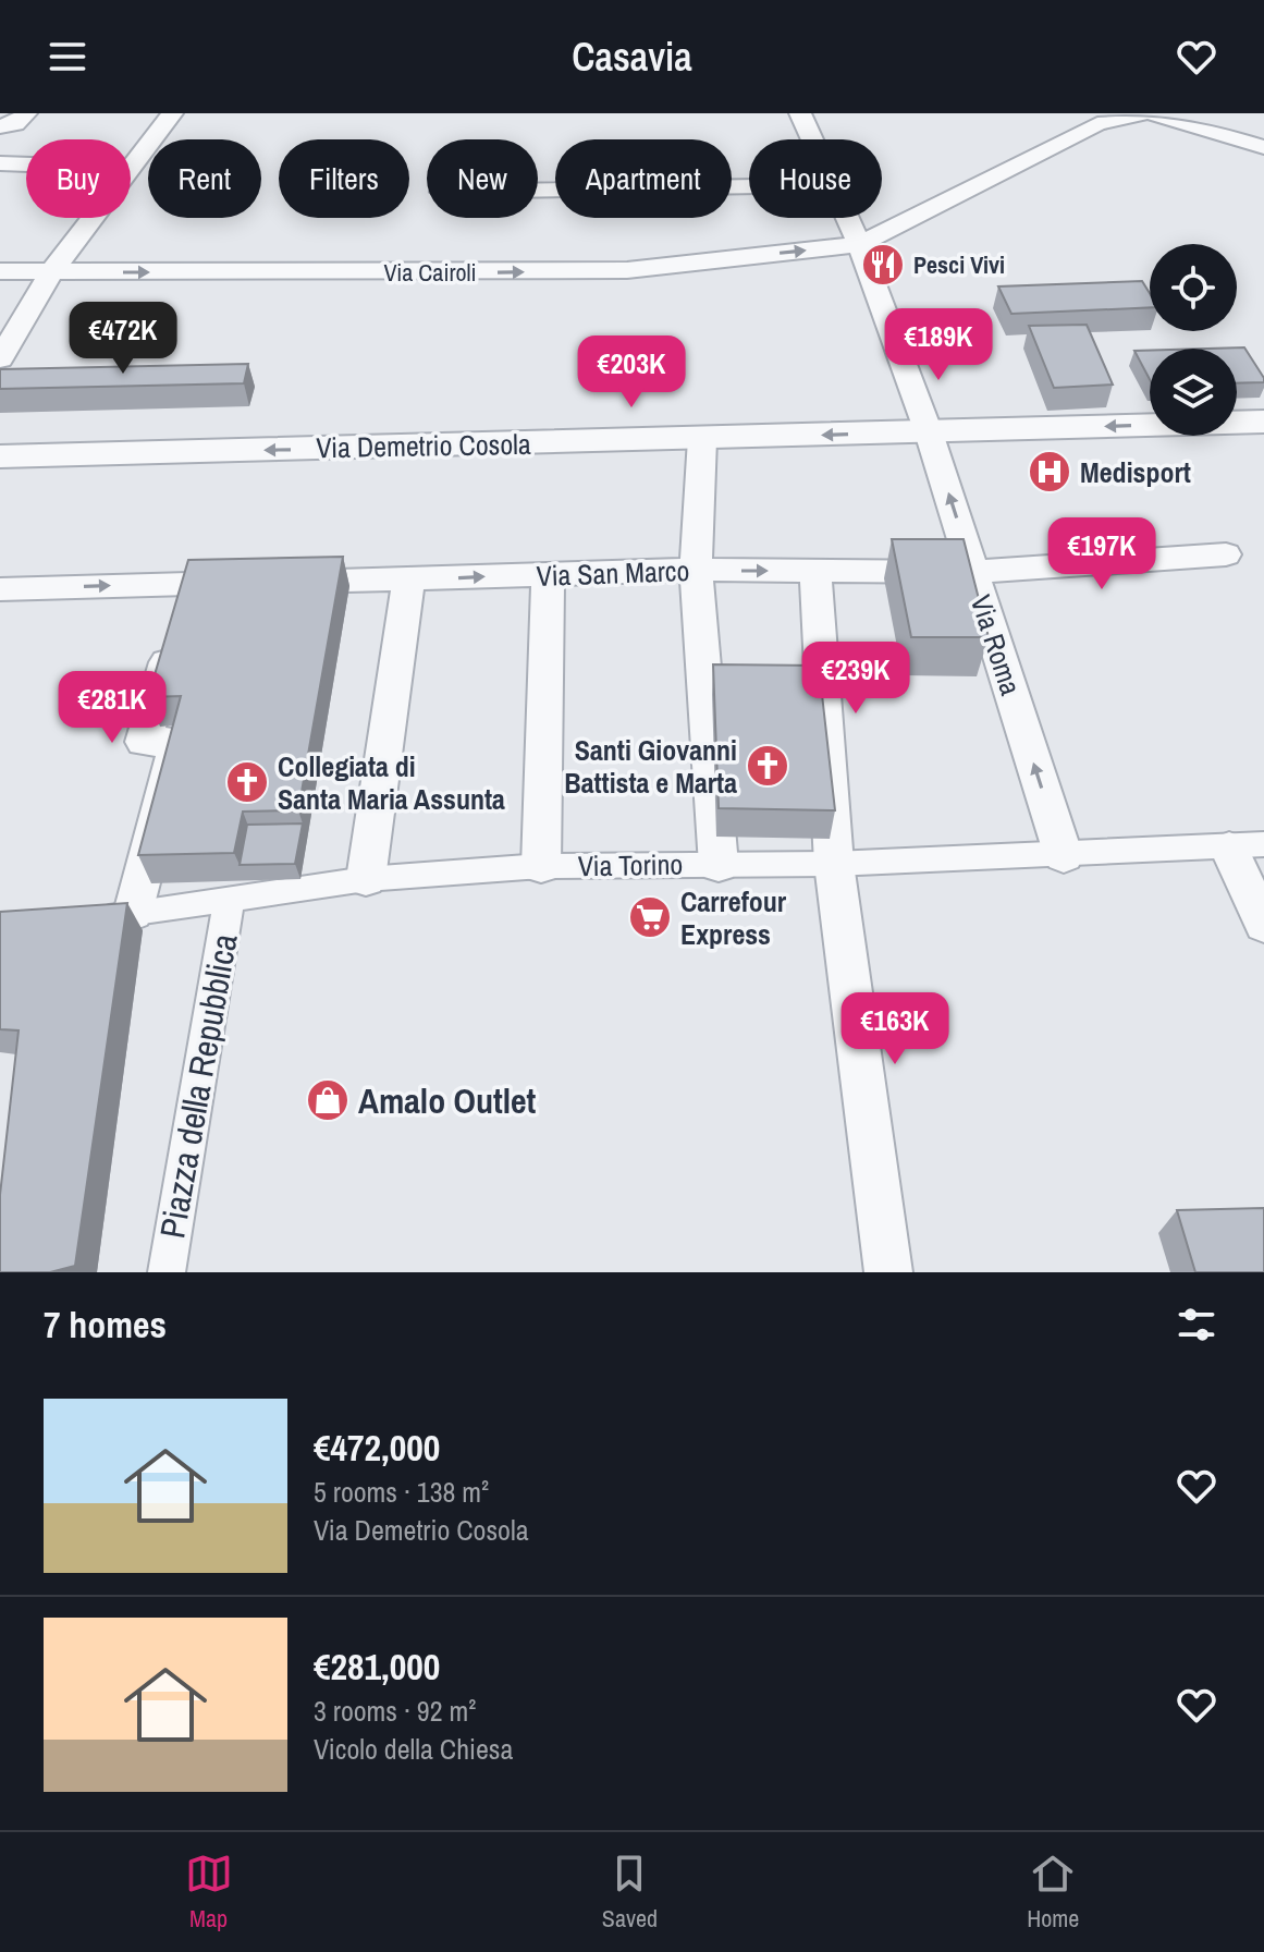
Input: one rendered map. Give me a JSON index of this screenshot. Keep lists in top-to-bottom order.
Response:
{
  "streets": {
    "street": [
      "Via Cairoli",
      "Via Demetrio Cosola",
      "Via San Marco",
      "Via Roma",
      "Via Torino",
      "Piazza della Repubblica"
    ]
  },
  "crossings": [
    ["Via Cairoli", "Via Roma"],
    ["Via Demetrio Cosola", "Via Roma"],
    ["Via San Marco", "Via Roma"],
    ["Via Roma", "Via Torino"],
    ["Via Torino", "Piazza della Repubblica"]
  ],
  "one_way": ["Via Cairoli", "Via San Marco"],
  "places": {
    "restaurant": ["Pesci Vivi"],
    "hospital": ["Medisport"],
    "church": ["Santi Giovanni Battista e Marta", "Collegiata di Santa Maria Assunta"],
    "supermarket": ["Carrefour Express"],
    "shop": ["Amalo Outlet"]
  },
  "page": {
    "header": "Casavia",
    "chip": [
      "Buy",
      "Rent",
      "Filters",
      "New",
      "Apartment",
      "House"
    ],
    "price": [
      "€472K",
      "€189K",
      "€203K",
      "€197K",
      "€239K",
      "€281K",
      "€163K"
    ],
    "heading": "7 homes",
    "list": [
      {
        "name": "€472,000",
        "note": "5 rooms · 138 m² · Via Demetrio Cosola"
      },
      {
        "name": "€281,000",
        "note": "3 rooms · 92 m² · Vicolo della Chiesa"
      }
    ],
    "tabs": ["Map", "Saved", "Home"]
  }
}
